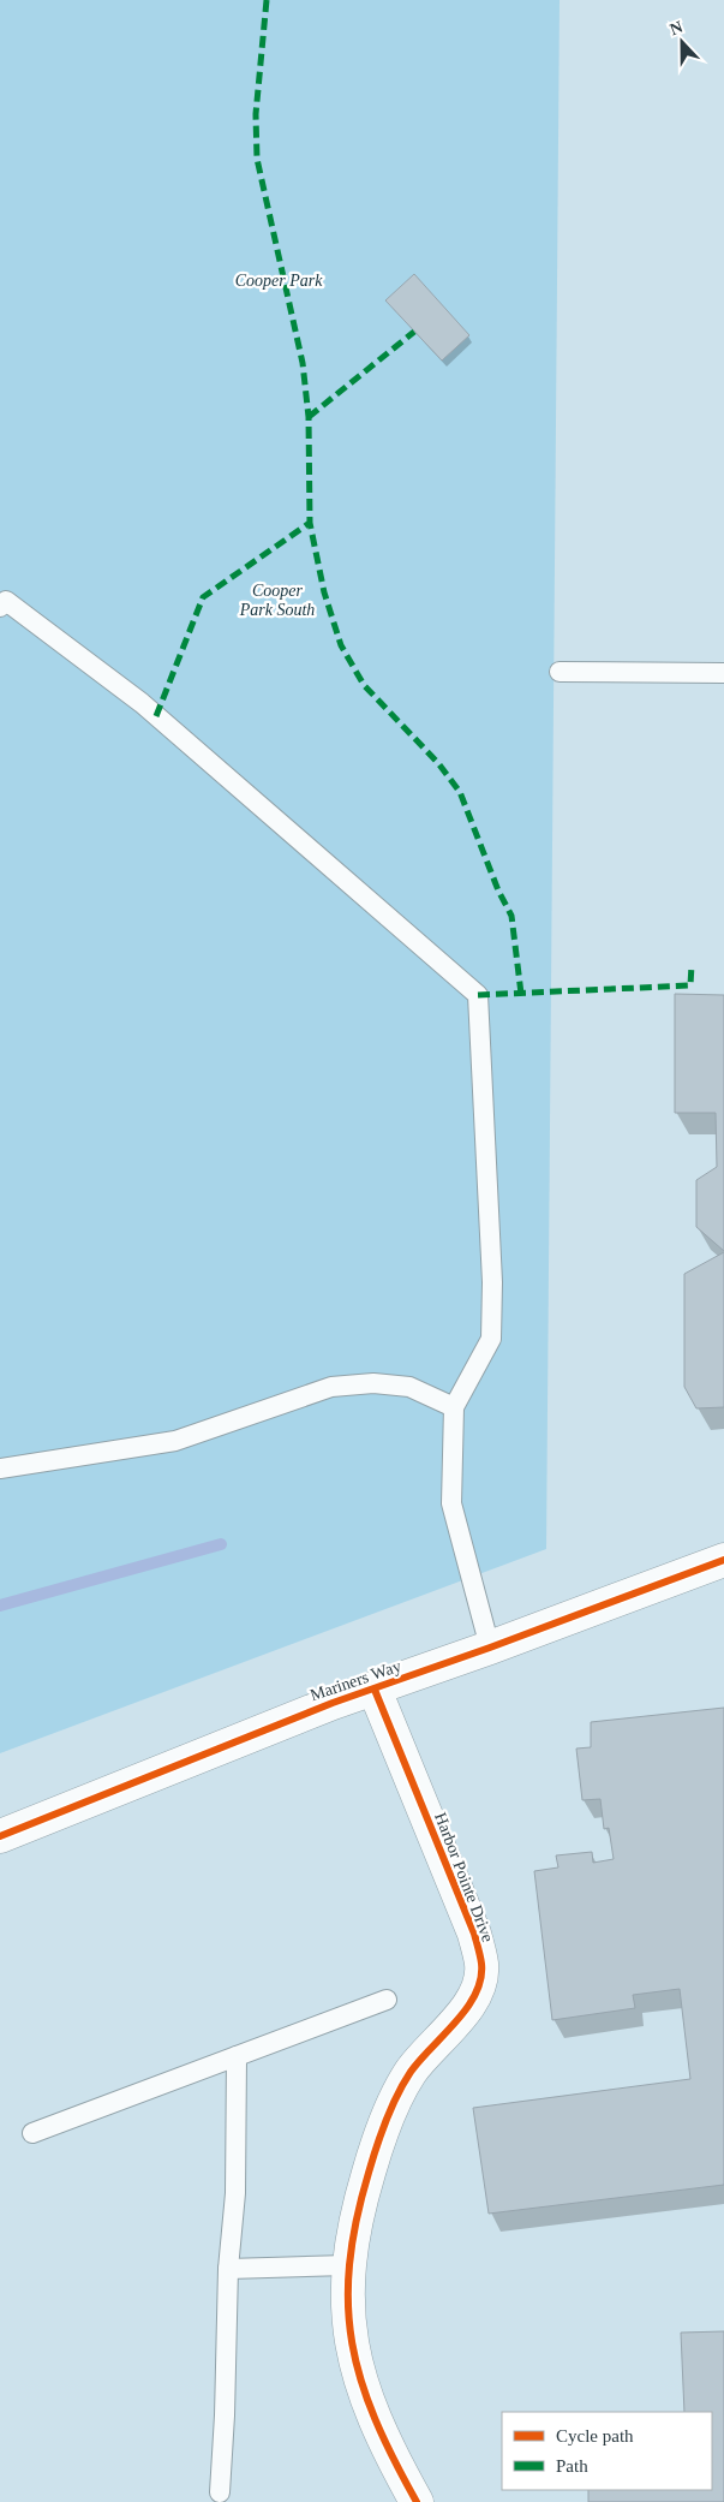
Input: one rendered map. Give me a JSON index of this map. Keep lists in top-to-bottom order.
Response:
{
  "streets": {
    "street": ["Mariners Way", "Harbor Pointe Drive"]
  },
  "crossings": [
    ["Mariners Way", "Harbor Pointe Drive"]
  ],
  "parks": ["Cooper Park", "Cooper Park South"],
  "legend": ["Cycle path", "Path"],
  "north": "top"
}
